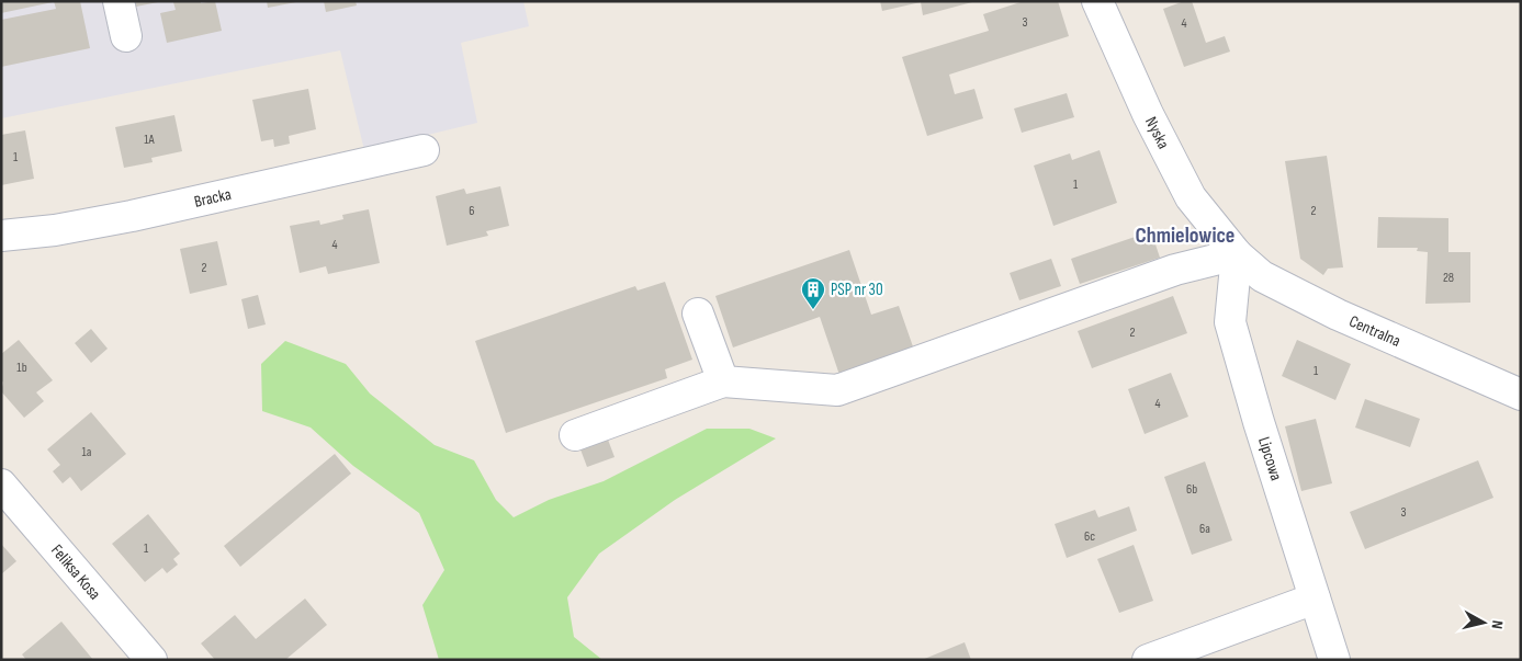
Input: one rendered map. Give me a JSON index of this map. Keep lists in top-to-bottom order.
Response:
{
  "streets": {
    "street": [
      "Nyska",
      "Bracka",
      "Centralna",
      "Lipcowa",
      "Feliksa Kosa"
    ]
  },
  "crossings": [
    ["Nyska", "Centralna"],
    ["Nyska", "Lipcowa"],
    ["Centralna", "Lipcowa"]
  ],
  "districts": ["Chmielowice"],
  "places": {
    "building": ["PSP nr 30"]
  },
  "house_numbers": [
    "3",
    "4",
    "1A",
    "1",
    "1",
    "6",
    "2",
    "4",
    "2",
    "28",
    "2",
    "1b",
    "1",
    "4",
    "1a",
    "6b",
    "3",
    "6a",
    "6c",
    "1"
  ],
  "north": "right"
}
